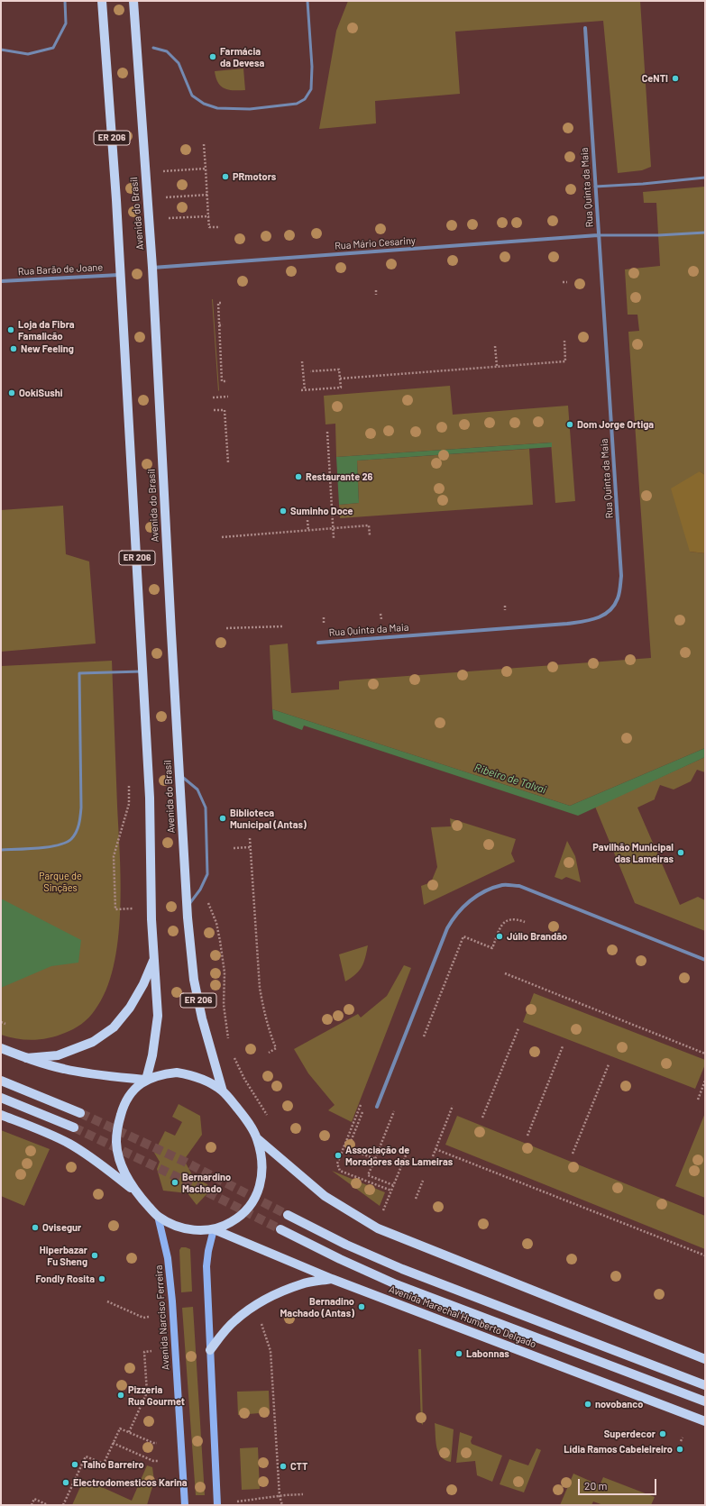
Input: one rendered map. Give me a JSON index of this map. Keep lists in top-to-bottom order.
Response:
{
  "streets": {
    "main road": [
      "ER 206",
      "Avenida do Brasil",
      "Avenida Marechal Humberto Delgado",
      "Avenida Narciso Ferreira"
    ],
    "street": ["Rua Quinta da Maia", "Rua Mário Cesariny", "Rua Barão de Joane"]
  },
  "crossings": [
    ["ER 206", "Avenida do Brasil"],
    ["ER 206", "Avenida Marechal Humberto Delgado"],
    ["ER 206", "Avenida Narciso Ferreira"],
    ["Rua Quinta da Maia", "Rua Mário Cesariny"],
    ["Avenida do Brasil", "Rua Mário Cesariny"],
    ["Avenida do Brasil", "Rua Barão de Joane"]
  ],
  "water": ["Ribeiro de Talvai"],
  "parks": ["Parque de Sinçães"],
  "places": [
    "Farmácia da Devesa",
    "CeNTI",
    "PRmotors",
    "Loja da Fibra Famalicão",
    "New Feeling",
    "OokiSushi",
    "Dom Jorge Ortiga",
    "Restaurante 26",
    "Suminho Doce",
    "Biblioteca Municipal (Antas)",
    "Pavilhão Municipal das Lameiras",
    "Júlio Brandão",
    "Associação de Moradores das Lameiras",
    "Bernardino Machado",
    "Ovisegur",
    "Hiperbazar Fu Sheng",
    "Fondly Rosita",
    "Bernadino Machado (Antas)",
    "Labonnas",
    "Pizzeria Rua Gourmet",
    "novobanco",
    "Superdecor",
    "Lídia Ramos Cabeleireiro",
    "Talho Barreiro",
    "CTT",
    "Electrodomesticos Karina"
  ],
  "scale_bar": "20 m"
}
